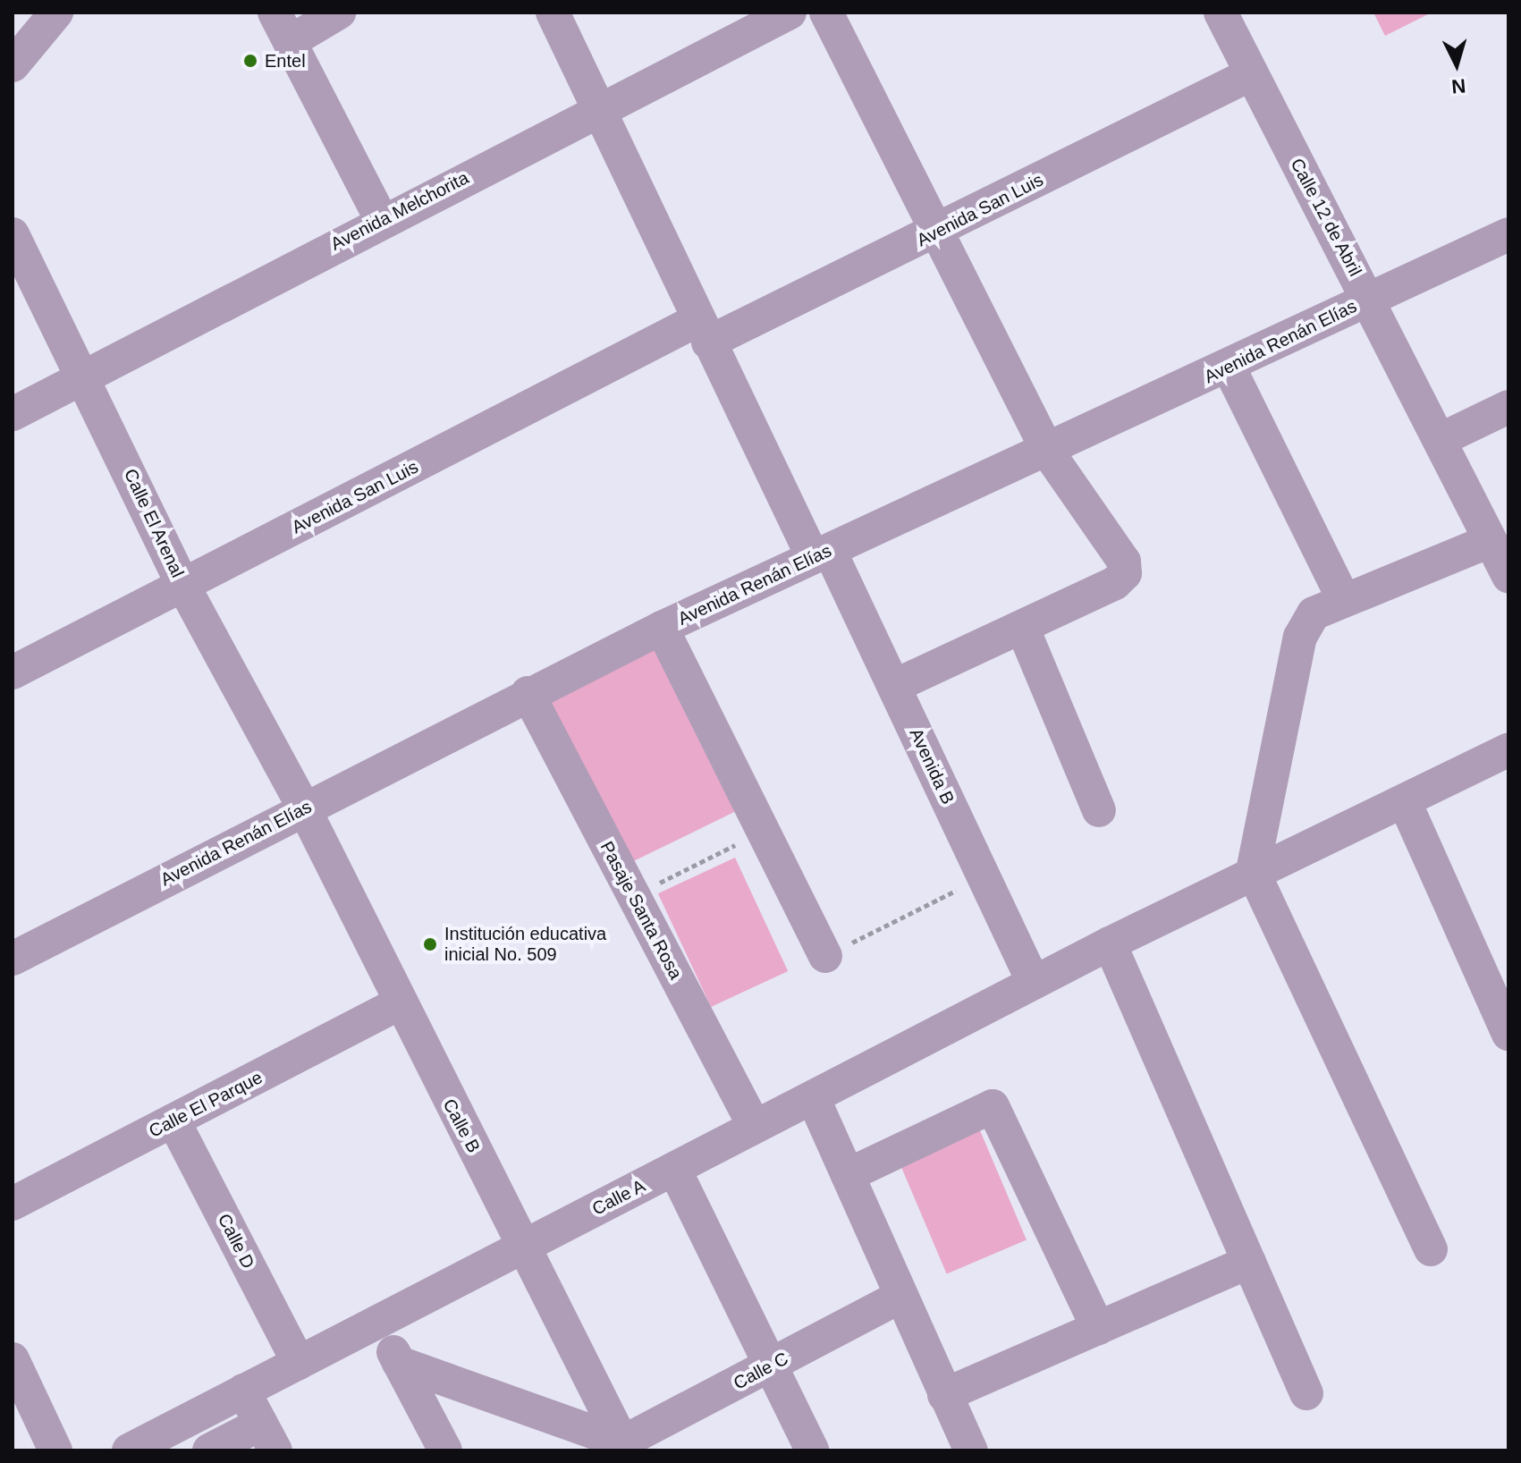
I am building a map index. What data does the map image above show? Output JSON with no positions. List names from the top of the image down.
{
  "streets": {
    "street": [
      "Avenida San Luis",
      "Avenida Melchorita",
      "Calle 12 de Abril",
      "Avenida Renán Elías",
      "Calle El Arenal",
      "Avenida B",
      "Pasaje Santa Rosa",
      "Calle El Parque",
      "Calle B",
      "Calle A",
      "Calle D",
      "Calle C"
    ]
  },
  "crossings": [
    ["Avenida San Luis", "Calle 12 de Abril"],
    ["Avenida San Luis", "Calle El Arenal"],
    ["Avenida San Luis", "Avenida B"],
    ["Avenida Melchorita", "Calle El Arenal"],
    ["Avenida Melchorita", "Avenida B"],
    ["Calle 12 de Abril", "Avenida Renán Elías"],
    ["Avenida Renán Elías", "Calle El Arenal"],
    ["Avenida Renán Elías", "Avenida B"],
    ["Avenida Renán Elías", "Pasaje Santa Rosa"],
    ["Avenida Renán Elías", "Calle B"],
    ["Calle El Arenal", "Calle B"],
    ["Avenida B", "Calle A"],
    ["Pasaje Santa Rosa", "Calle A"],
    ["Calle El Parque", "Calle B"],
    ["Calle El Parque", "Calle D"],
    ["Calle B", "Calle A"],
    ["Calle B", "Calle C"],
    ["Calle A", "Calle D"]
  ],
  "places": ["Entel", "Institución educativa inicial No. 509"],
  "north": "bottom"
}
